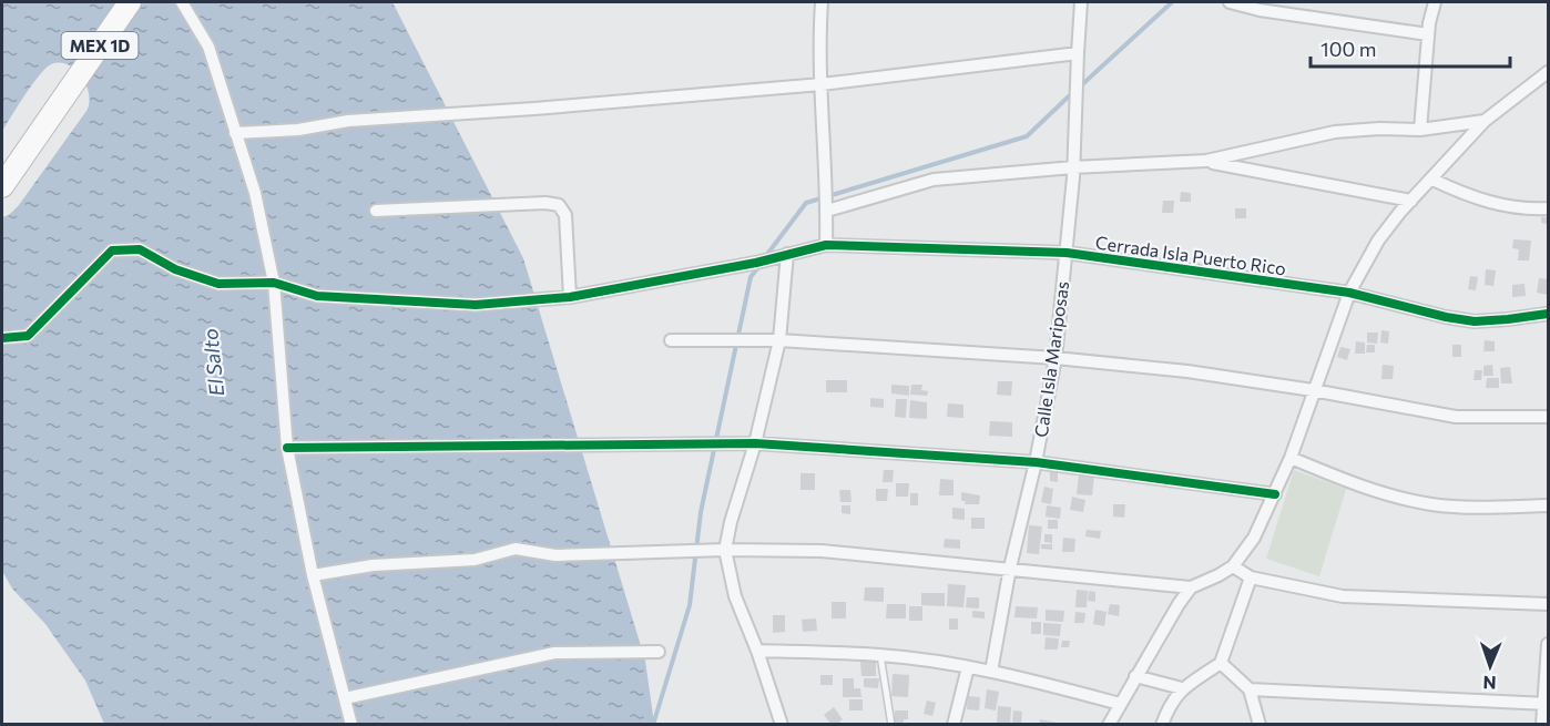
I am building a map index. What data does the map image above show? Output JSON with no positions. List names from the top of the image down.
{
  "streets": {
    "highway": ["MEX 1D"],
    "street": ["Cerrada Isla Puerto Rico", "Calle Isla Mariposas"]
  },
  "crossings": [
    ["Cerrada Isla Puerto Rico", "Calle Isla Mariposas"]
  ],
  "water": ["El Salto"],
  "scale_bar": "100 m",
  "north": "bottom"
}
